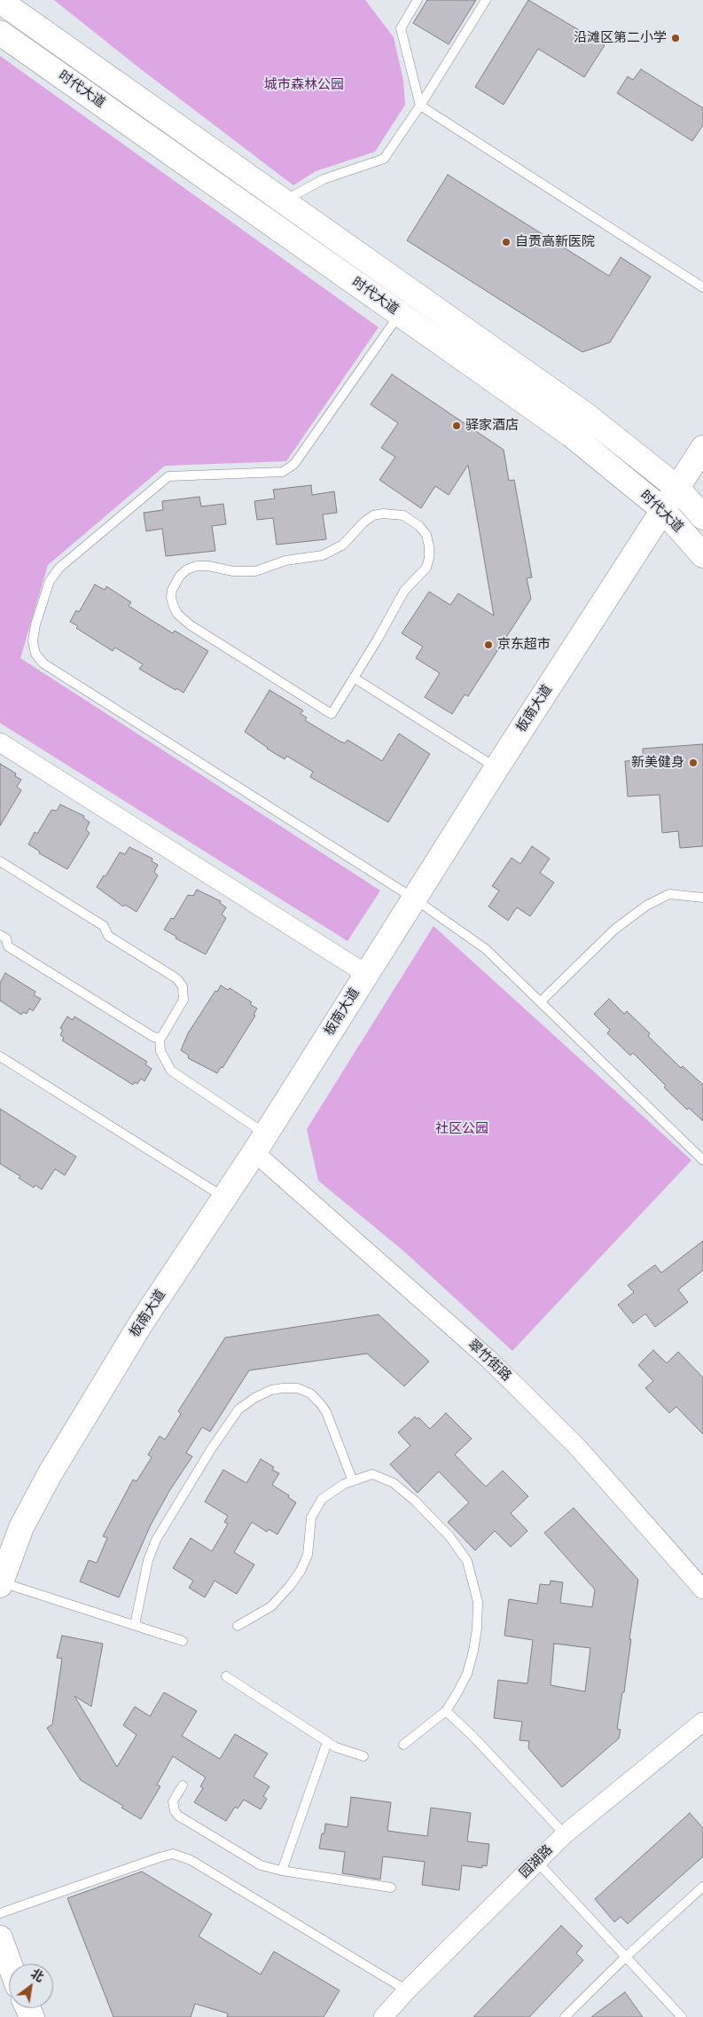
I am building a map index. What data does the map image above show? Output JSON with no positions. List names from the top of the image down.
{
  "streets": {
    "main road": ["时代大道", "板南大道"],
    "street": ["翠竹街路", "园湖路"]
  },
  "crossings": [
    ["时代大道", "板南大道"],
    ["板南大道", "翠竹街路"]
  ],
  "parks": ["城市森林公园", "社区公园"],
  "places": [
    "沿滩区第二小学",
    "自贡高新医院",
    "驿家酒店",
    "京东超市",
    "新美健身"
  ],
  "north": "top right"
}
